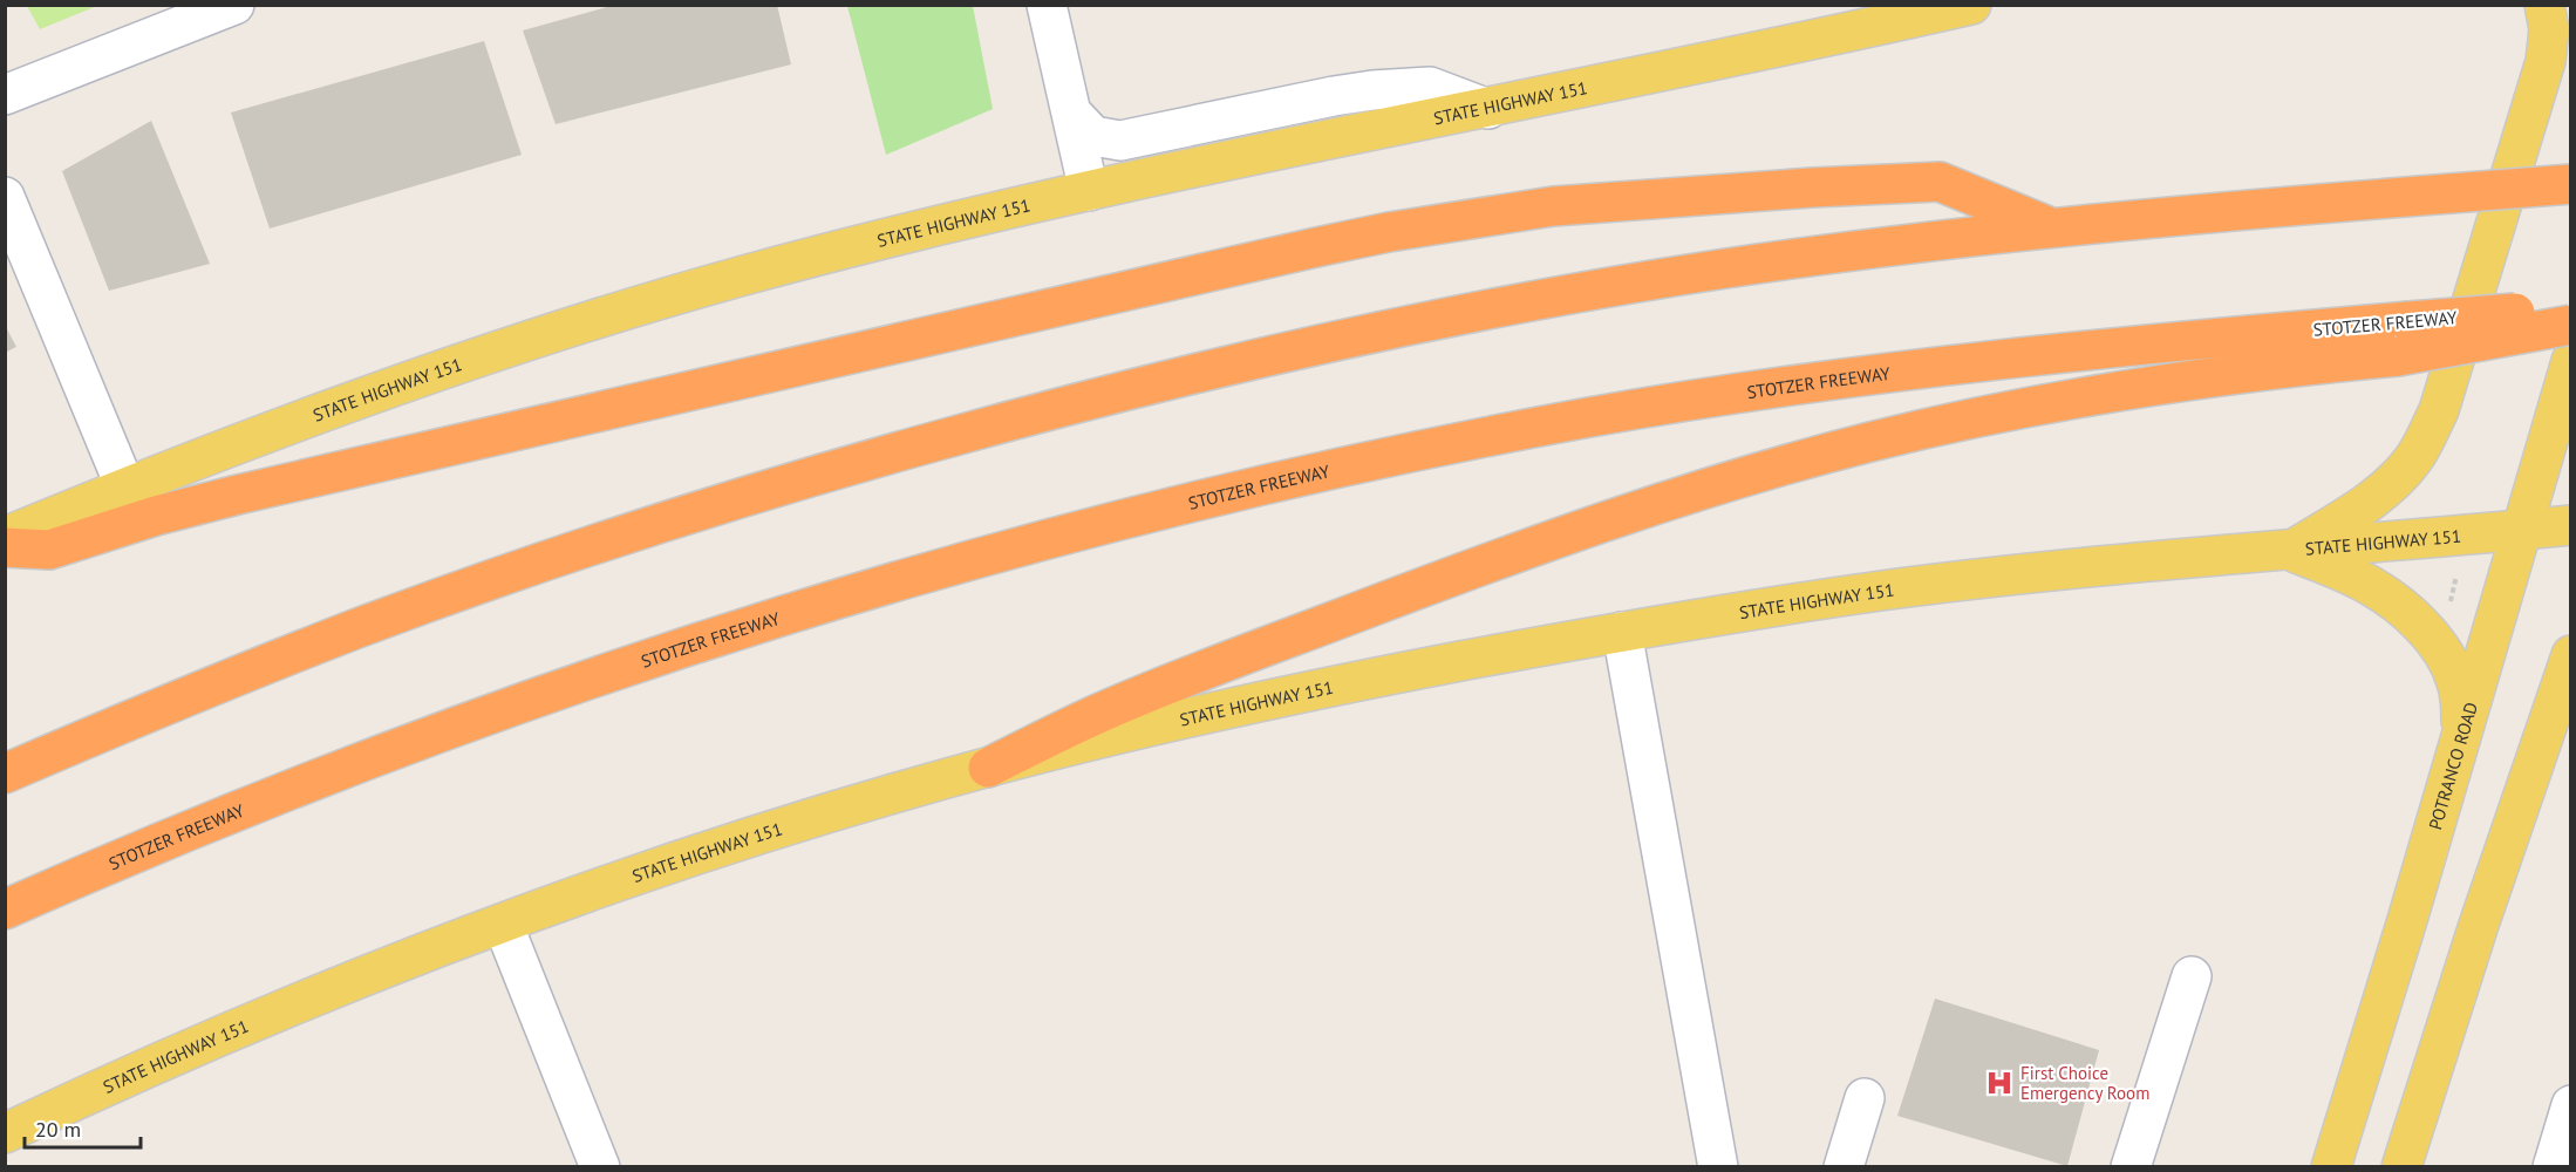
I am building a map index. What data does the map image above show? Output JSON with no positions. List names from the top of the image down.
{
  "streets": {
    "highway": ["STOTZER FREEWAY"],
    "main road": ["STATE HIGHWAY 151", "POTRANCO ROAD"]
  },
  "crossings": [
    ["STATE HIGHWAY 151", "POTRANCO ROAD"]
  ],
  "places": {
    "hospital": ["First Choice Emergency Room"]
  },
  "scale_bar": "20 m"
}
